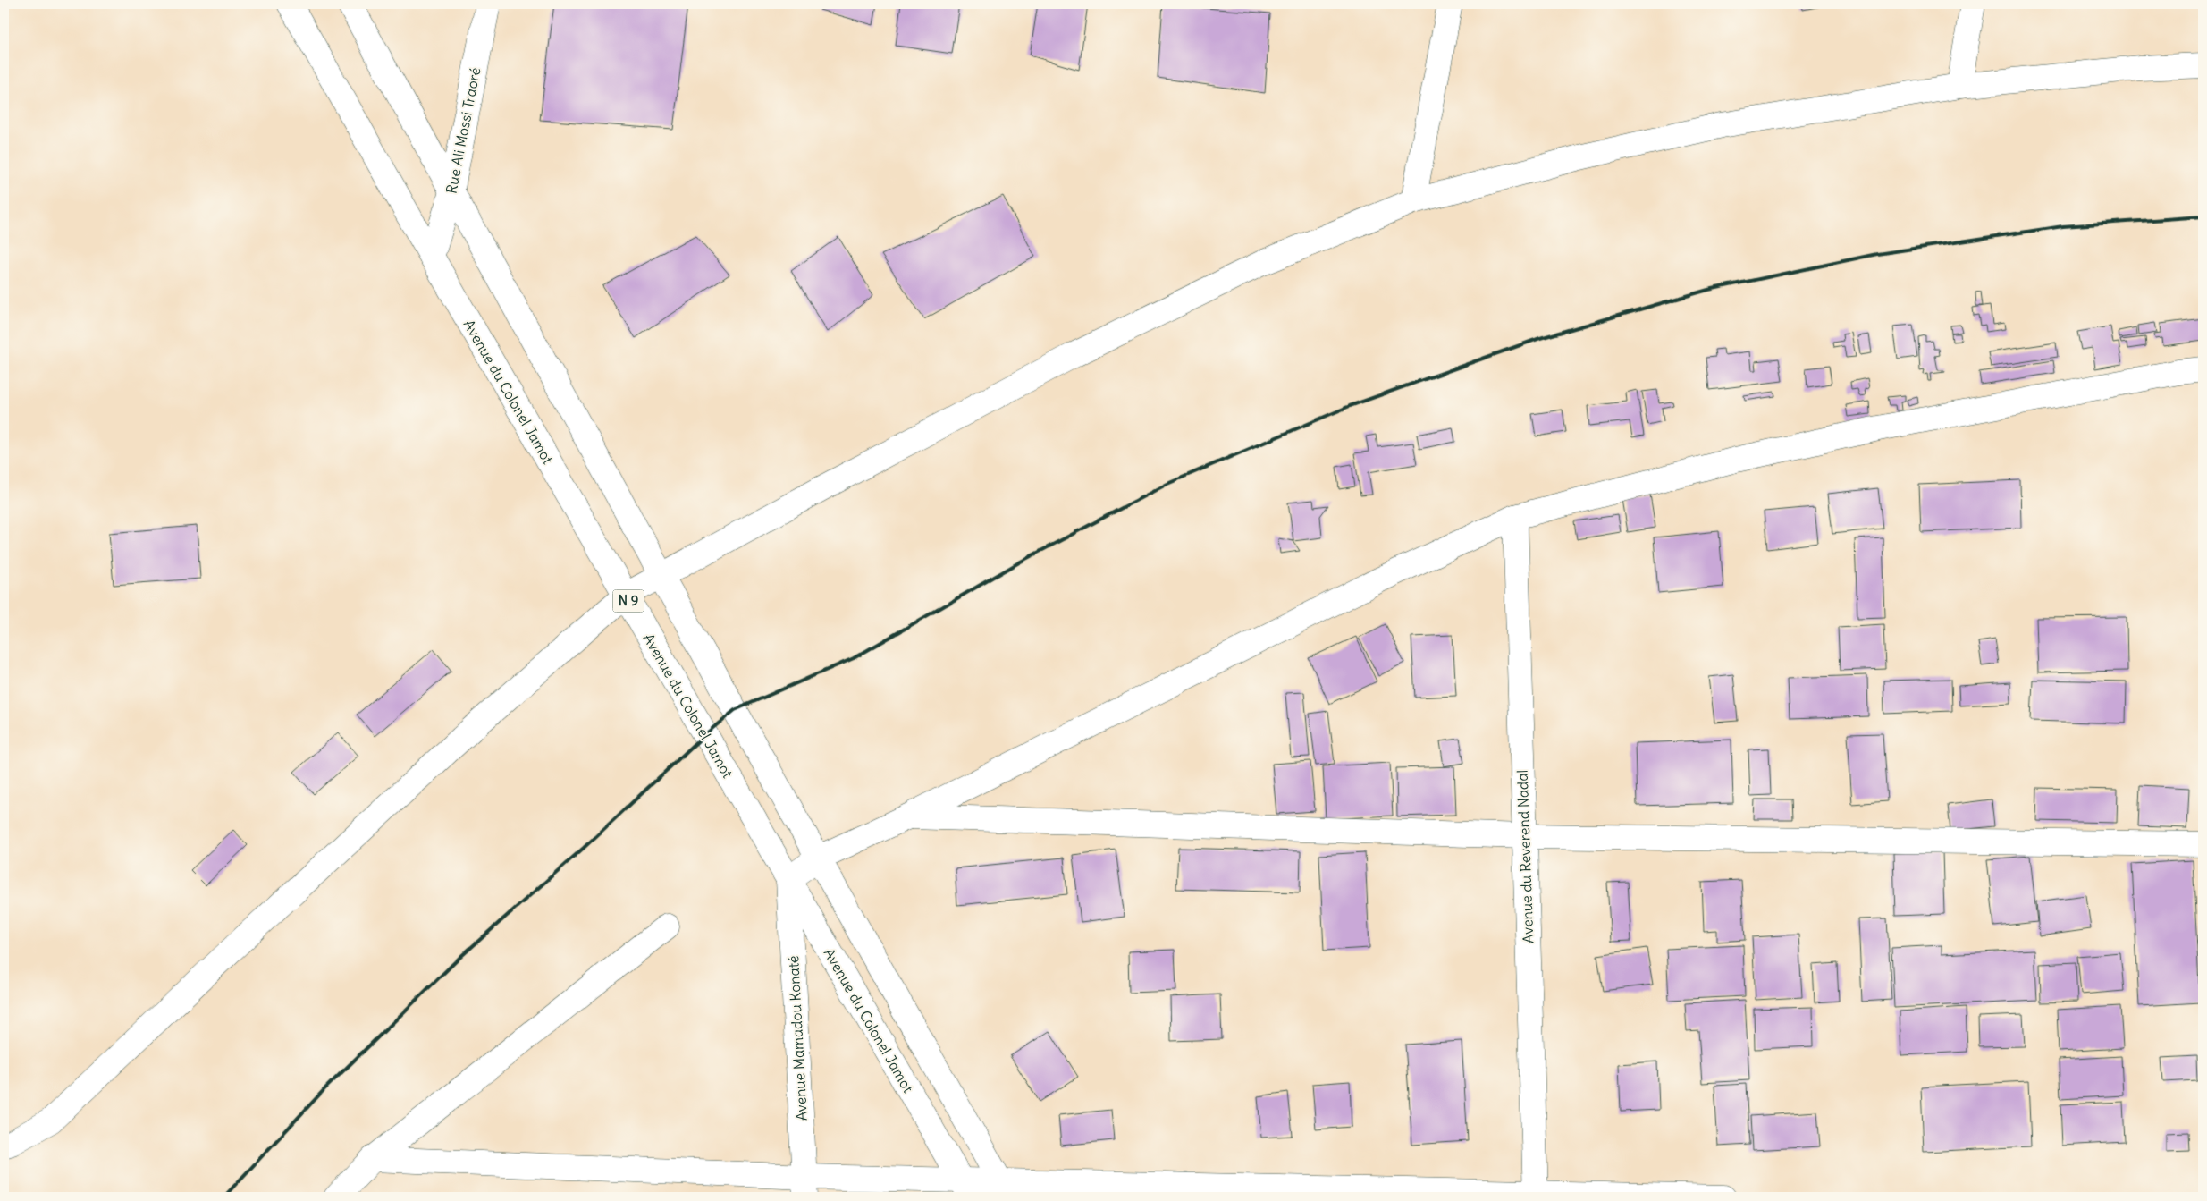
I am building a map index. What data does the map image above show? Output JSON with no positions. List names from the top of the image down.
{
  "streets": {
    "street": [
      "Rue Ali Mossi Traoré",
      "Avenue du Colonel Jamot",
      "N 9",
      "Avenue du Reverend Nadal",
      "Avenue Mamadou Konaté"
    ]
  },
  "crossings": [
    ["Rue Ali Mossi Traoré", "Avenue du Colonel Jamot"],
    ["Avenue du Colonel Jamot", "Avenue Mamadou Konaté"]
  ]
}
